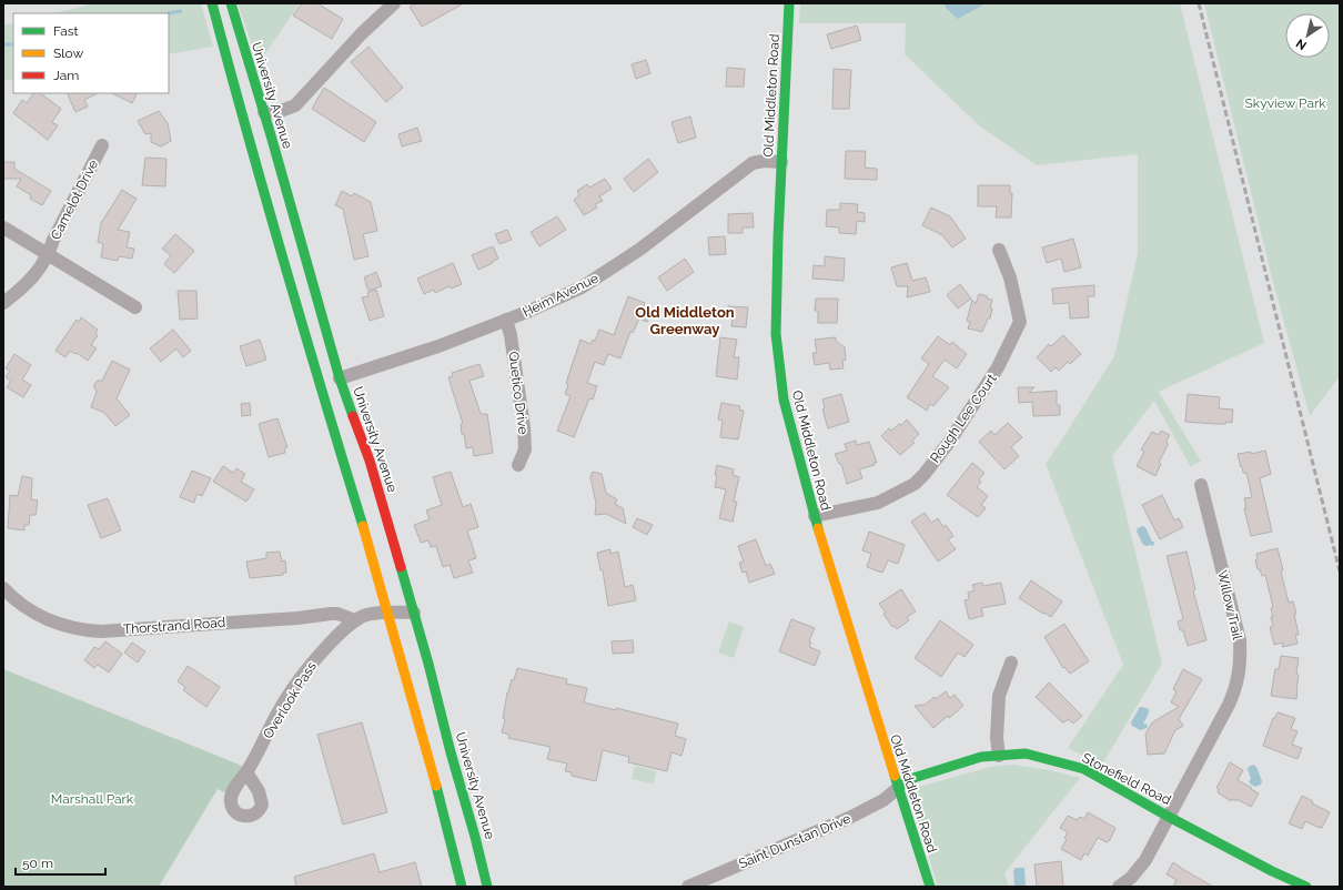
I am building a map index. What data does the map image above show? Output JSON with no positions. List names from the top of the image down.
{
  "streets": {
    "main road": ["University Avenue", "Old Middleton Road", "Stonefield Road"],
    "street": [
      "Camelot Drive",
      "Heim Avenue",
      "Quetico Drive",
      "Rough Lee Court",
      "Willow Trail",
      "Thorstrand Road",
      "Overlook Pass",
      "Saint Dunstan Drive"
    ]
  },
  "crossings": [
    ["University Avenue", "Heim Avenue"],
    ["University Avenue", "Overlook Pass"],
    ["Old Middleton Road", "Heim Avenue"],
    ["Old Middleton Road", "Rough Lee Court"],
    ["Old Middleton Road", "Stonefield Road"],
    ["Old Middleton Road", "Saint Dunstan Drive"],
    ["Heim Avenue", "Quetico Drive"],
    ["Willow Trail", "Stonefield Road"],
    ["Thorstrand Road", "Overlook Pass"],
    ["Stonefield Road", "Saint Dunstan Drive"]
  ],
  "districts": ["Old Middleton Greenway"],
  "parks": ["Skyview Park", "Marshall Park"],
  "legend": ["Fast", "Slow", "Jam"],
  "scale_bar": "50 m",
  "north": "bottom left"
}
